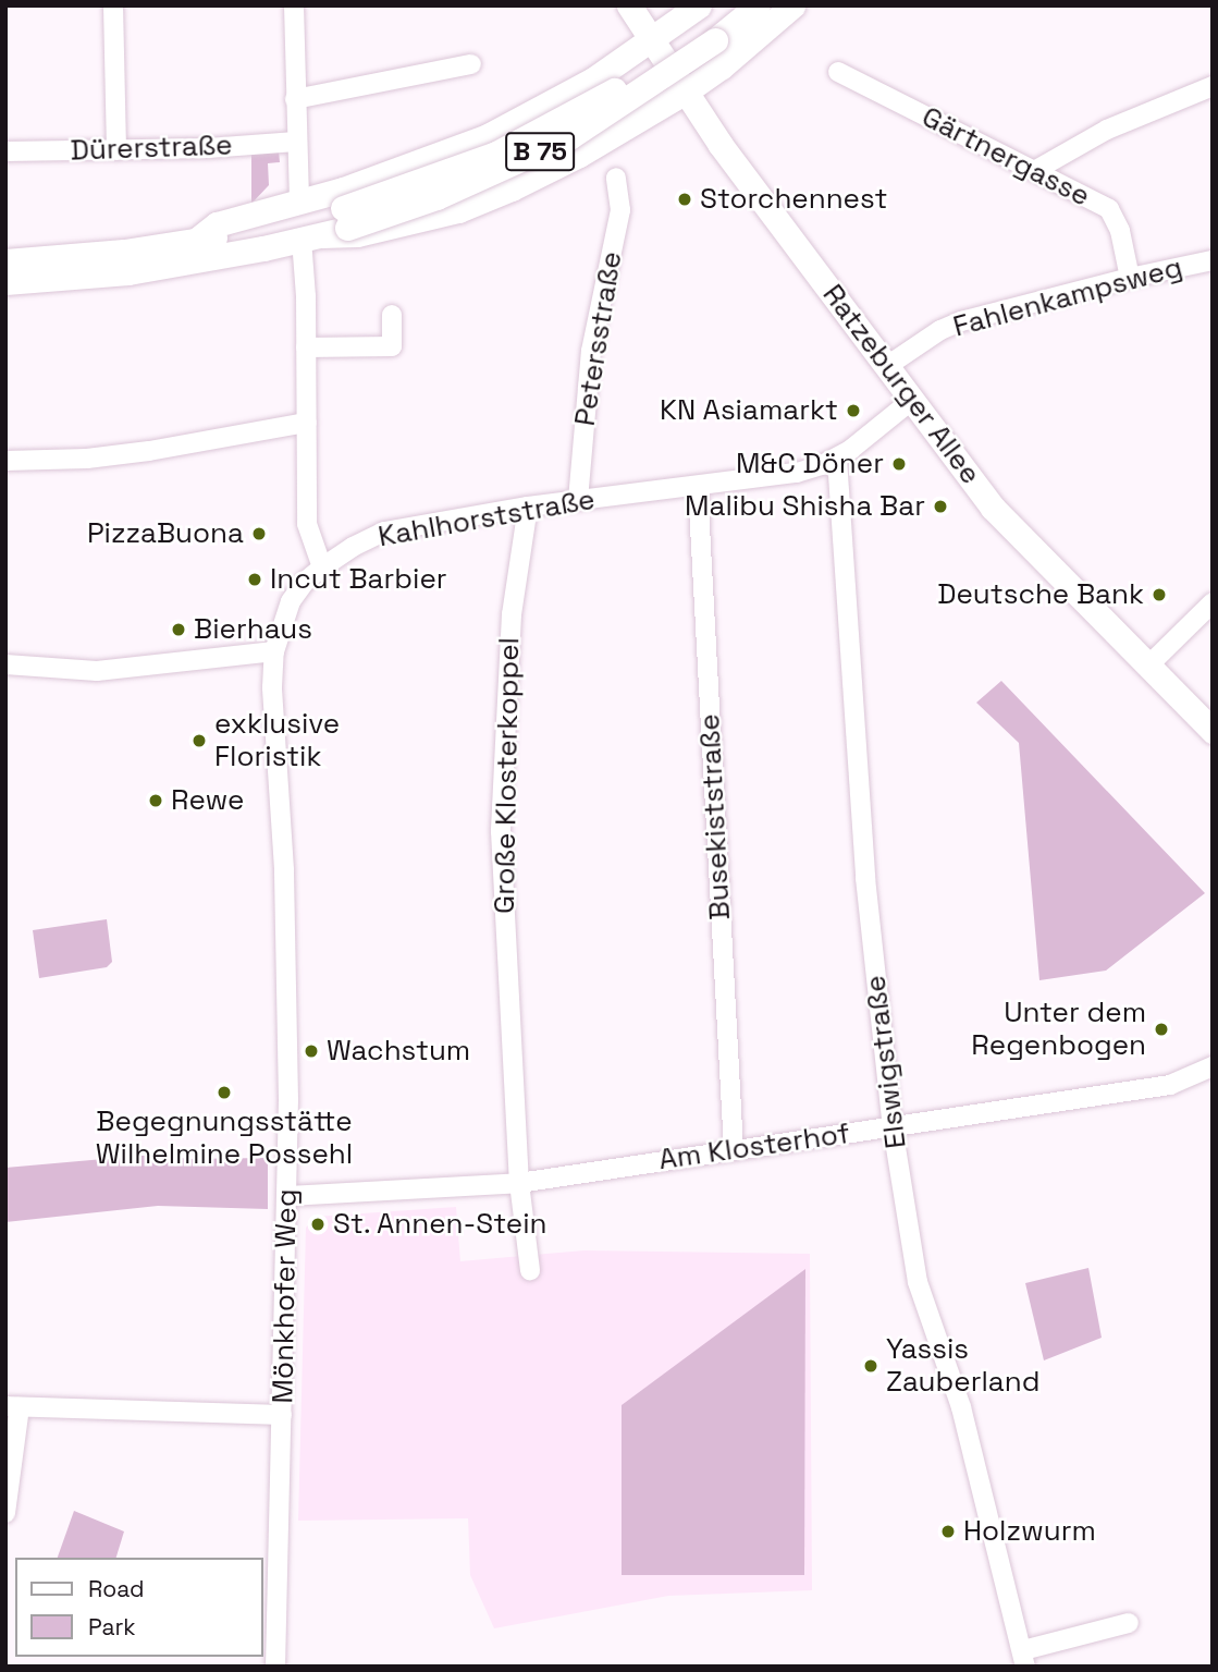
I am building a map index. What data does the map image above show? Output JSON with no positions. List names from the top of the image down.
{
  "streets": {
    "main road": ["B 75", "Ratzeburger Allee"],
    "street": [
      "Dürerstraße",
      "Gärtnergasse",
      "Fahlenkampsweg",
      "Petersstraße",
      "Kahlhorststraße",
      "Große Klosterkoppel",
      "Busekiststraße",
      "Elswigstraße",
      "Am Klosterhof",
      "Mönkhofer Weg"
    ]
  },
  "crossings": [
    ["Gärtnergasse", "Fahlenkampsweg"],
    ["Fahlenkampsweg", "Ratzeburger Allee"],
    ["Petersstraße", "Kahlhorststraße"],
    ["Ratzeburger Allee", "Kahlhorststraße"],
    ["Kahlhorststraße", "Große Klosterkoppel"],
    ["Kahlhorststraße", "Busekiststraße"],
    ["Kahlhorststraße", "Elswigstraße"],
    ["Kahlhorststraße", "Mönkhofer Weg"],
    ["Große Klosterkoppel", "Am Klosterhof"],
    ["Busekiststraße", "Am Klosterhof"],
    ["Elswigstraße", "Am Klosterhof"],
    ["Am Klosterhof", "Mönkhofer Weg"]
  ],
  "places": [
    "Storchennest",
    "KN Asiamarkt",
    "M&C Döner",
    "Malibu Shisha Bar",
    "PizzaBuona",
    "Incut Barbier",
    "Deutsche Bank",
    "Bierhaus",
    "exklusive Floristik",
    "Rewe",
    "Unter dem Regenbogen",
    "Wachstum",
    "Begegnungsstätte Wilhelmine Possehl",
    "St. Annen-Stein",
    "Yassis Zauberland",
    "Holzwurm"
  ],
  "legend": ["Road", "Park"]
}
